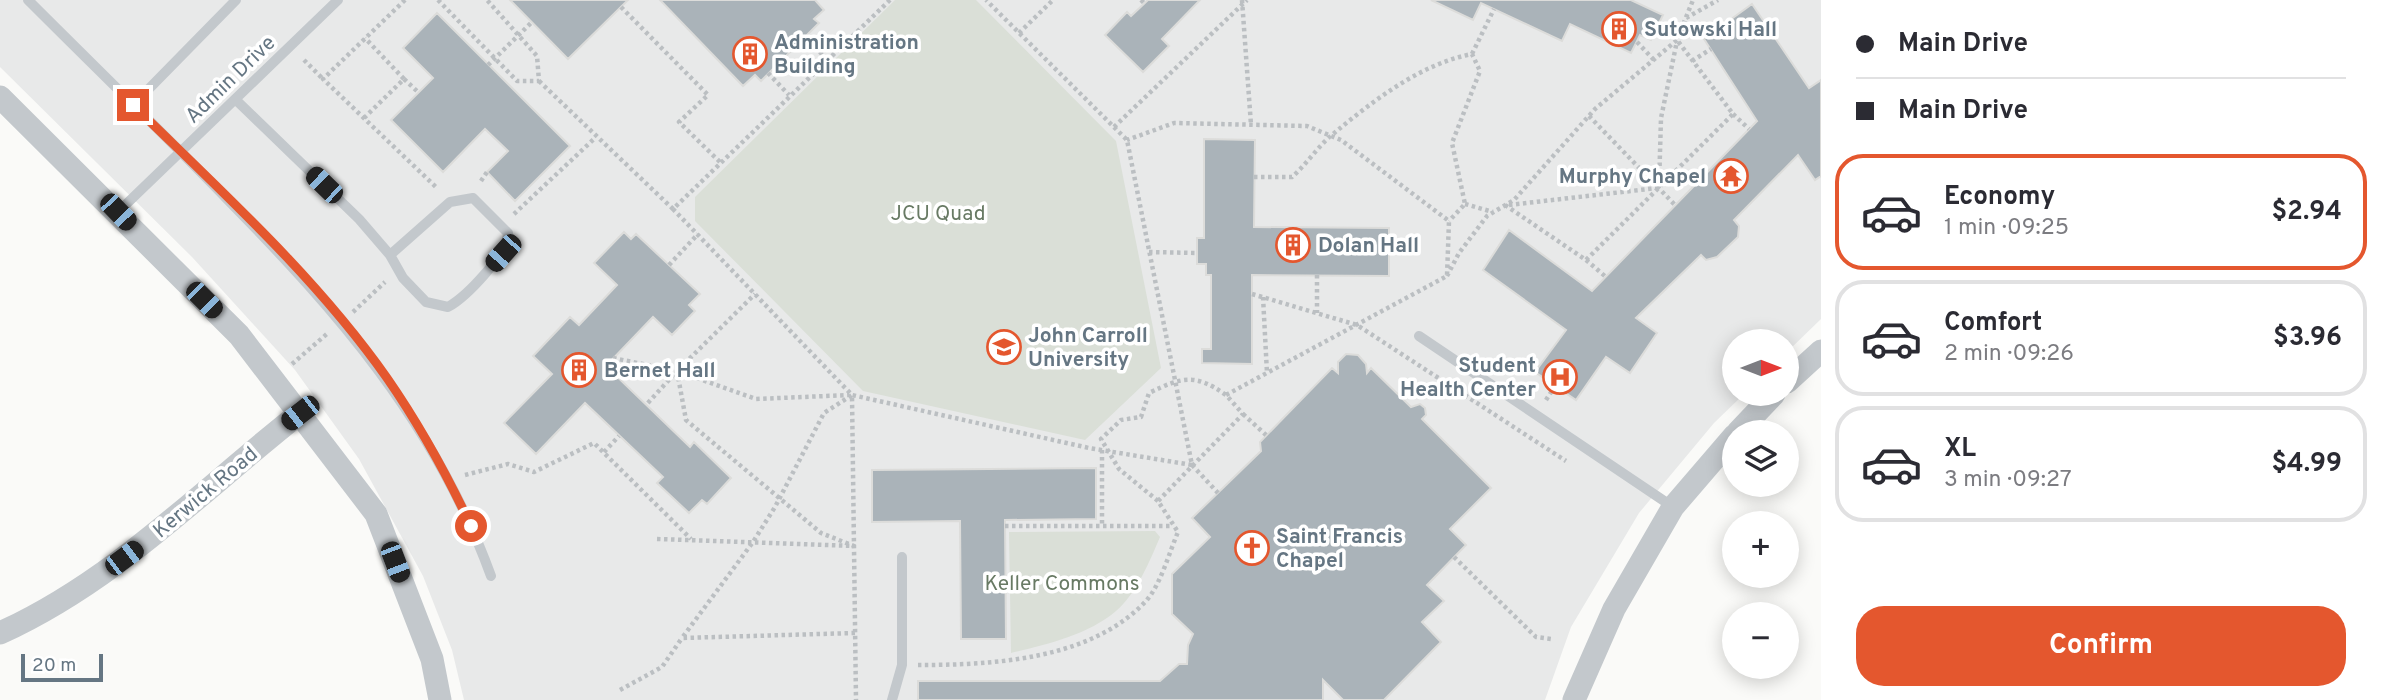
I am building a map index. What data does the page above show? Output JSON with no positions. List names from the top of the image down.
{
  "streets": {
    "street": ["Kerwick Road"],
    "lane": ["Admin Drive"]
  },
  "parks": ["JCU Quad", "Keller Commons"],
  "places": {
    "building": [
      "Sutowski Hall",
      "Administration Building",
      "Dolan Hall",
      "Bernet Hall"
    ],
    "temple": ["Murphy Chapel"],
    "school or university": ["John Carroll University"],
    "hospital": ["Student Health Center"],
    "church": ["Saint Francis Chapel"]
  },
  "scale_bar": "20 m",
  "north": "right",
  "page": {
    "banner": ["Main Drive", "Main Drive"],
    "list": [
      {
        "name": "Economy",
        "note": "1 min · 09:25",
        "value": "$2.94"
      },
      {
        "name": "Comfort",
        "note": "2 min · 09:26",
        "value": "$3.96"
      },
      {
        "name": "XL",
        "note": "3 min · 09:27",
        "value": "$4.99"
      }
    ],
    "map_buttons": ["+", "−"],
    "buttons": "Confirm",
    "scale": "20 m"
  }
}
